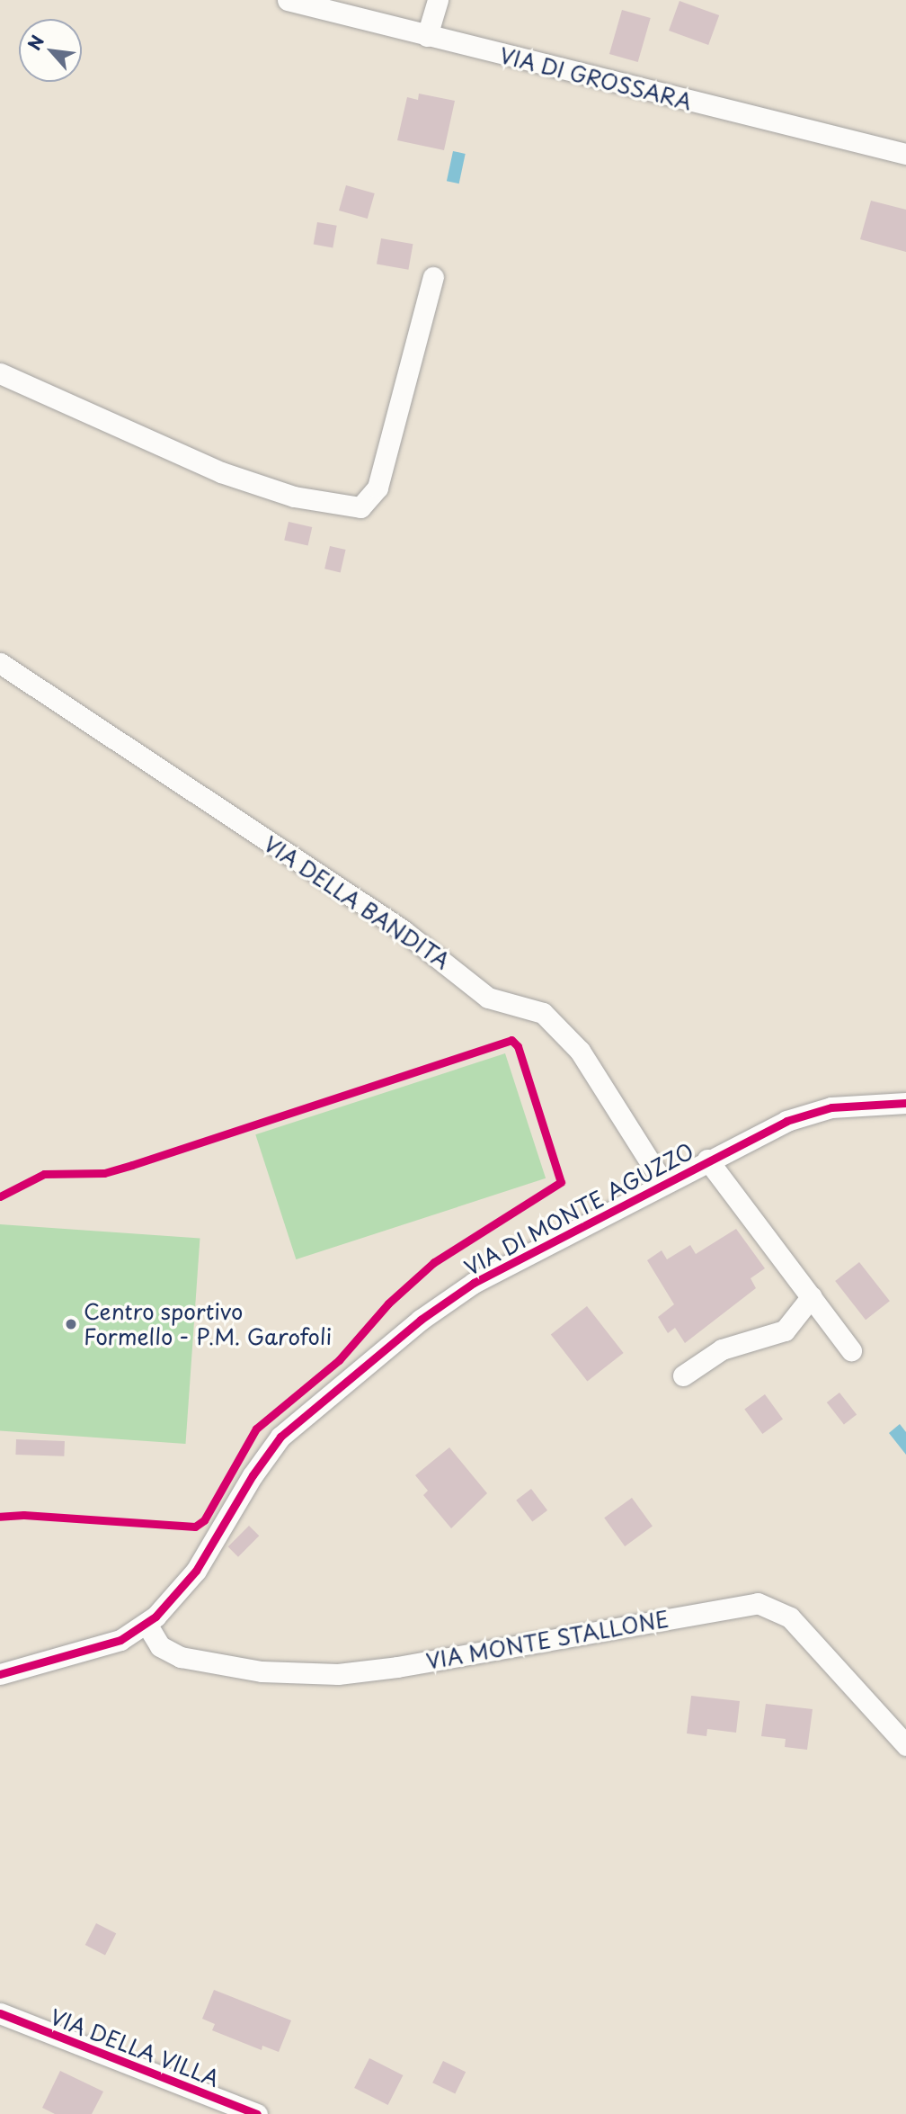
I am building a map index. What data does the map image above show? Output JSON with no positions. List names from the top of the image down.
{
  "streets": {
    "street": [
      "VIA DI GROSSARA",
      "VIA DELLA BANDITA",
      "VIA DI MONTE AGUZZO",
      "VIA MONTE STALLONE",
      "VIA DELLA VILLA"
    ]
  },
  "crossings": [
    ["VIA DELLA BANDITA", "VIA DI MONTE AGUZZO"],
    ["VIA DI MONTE AGUZZO", "VIA MONTE STALLONE"]
  ],
  "places": ["Centro sportivo Formello - P.M. Garofoli"],
  "north": "top left"
}
